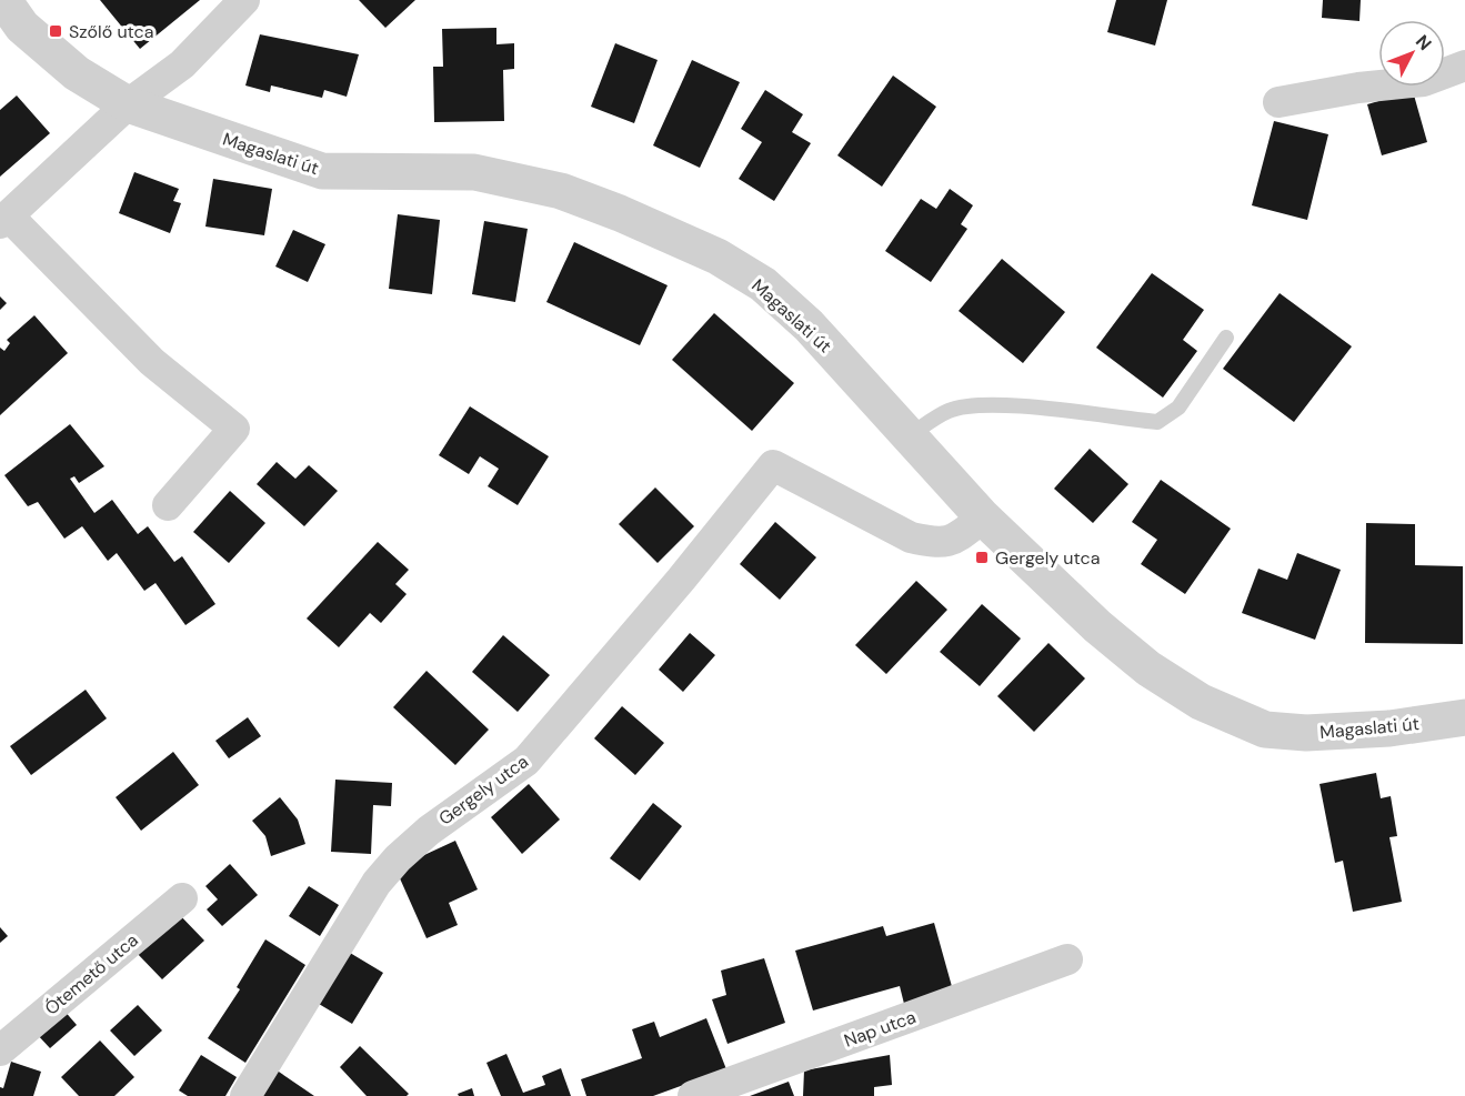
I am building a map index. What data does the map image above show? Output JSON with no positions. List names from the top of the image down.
{
  "streets": {
    "street": [
      "Magaslati út",
      "Gergely utca",
      "Ótemető utca",
      "Nap utca"
    ]
  },
  "crossings": [
    ["Magaslati út", "Gergely utca"]
  ],
  "places": {
    "transit": ["Szőlő utca", "Gergely utca"]
  },
  "north": "top right"
}
